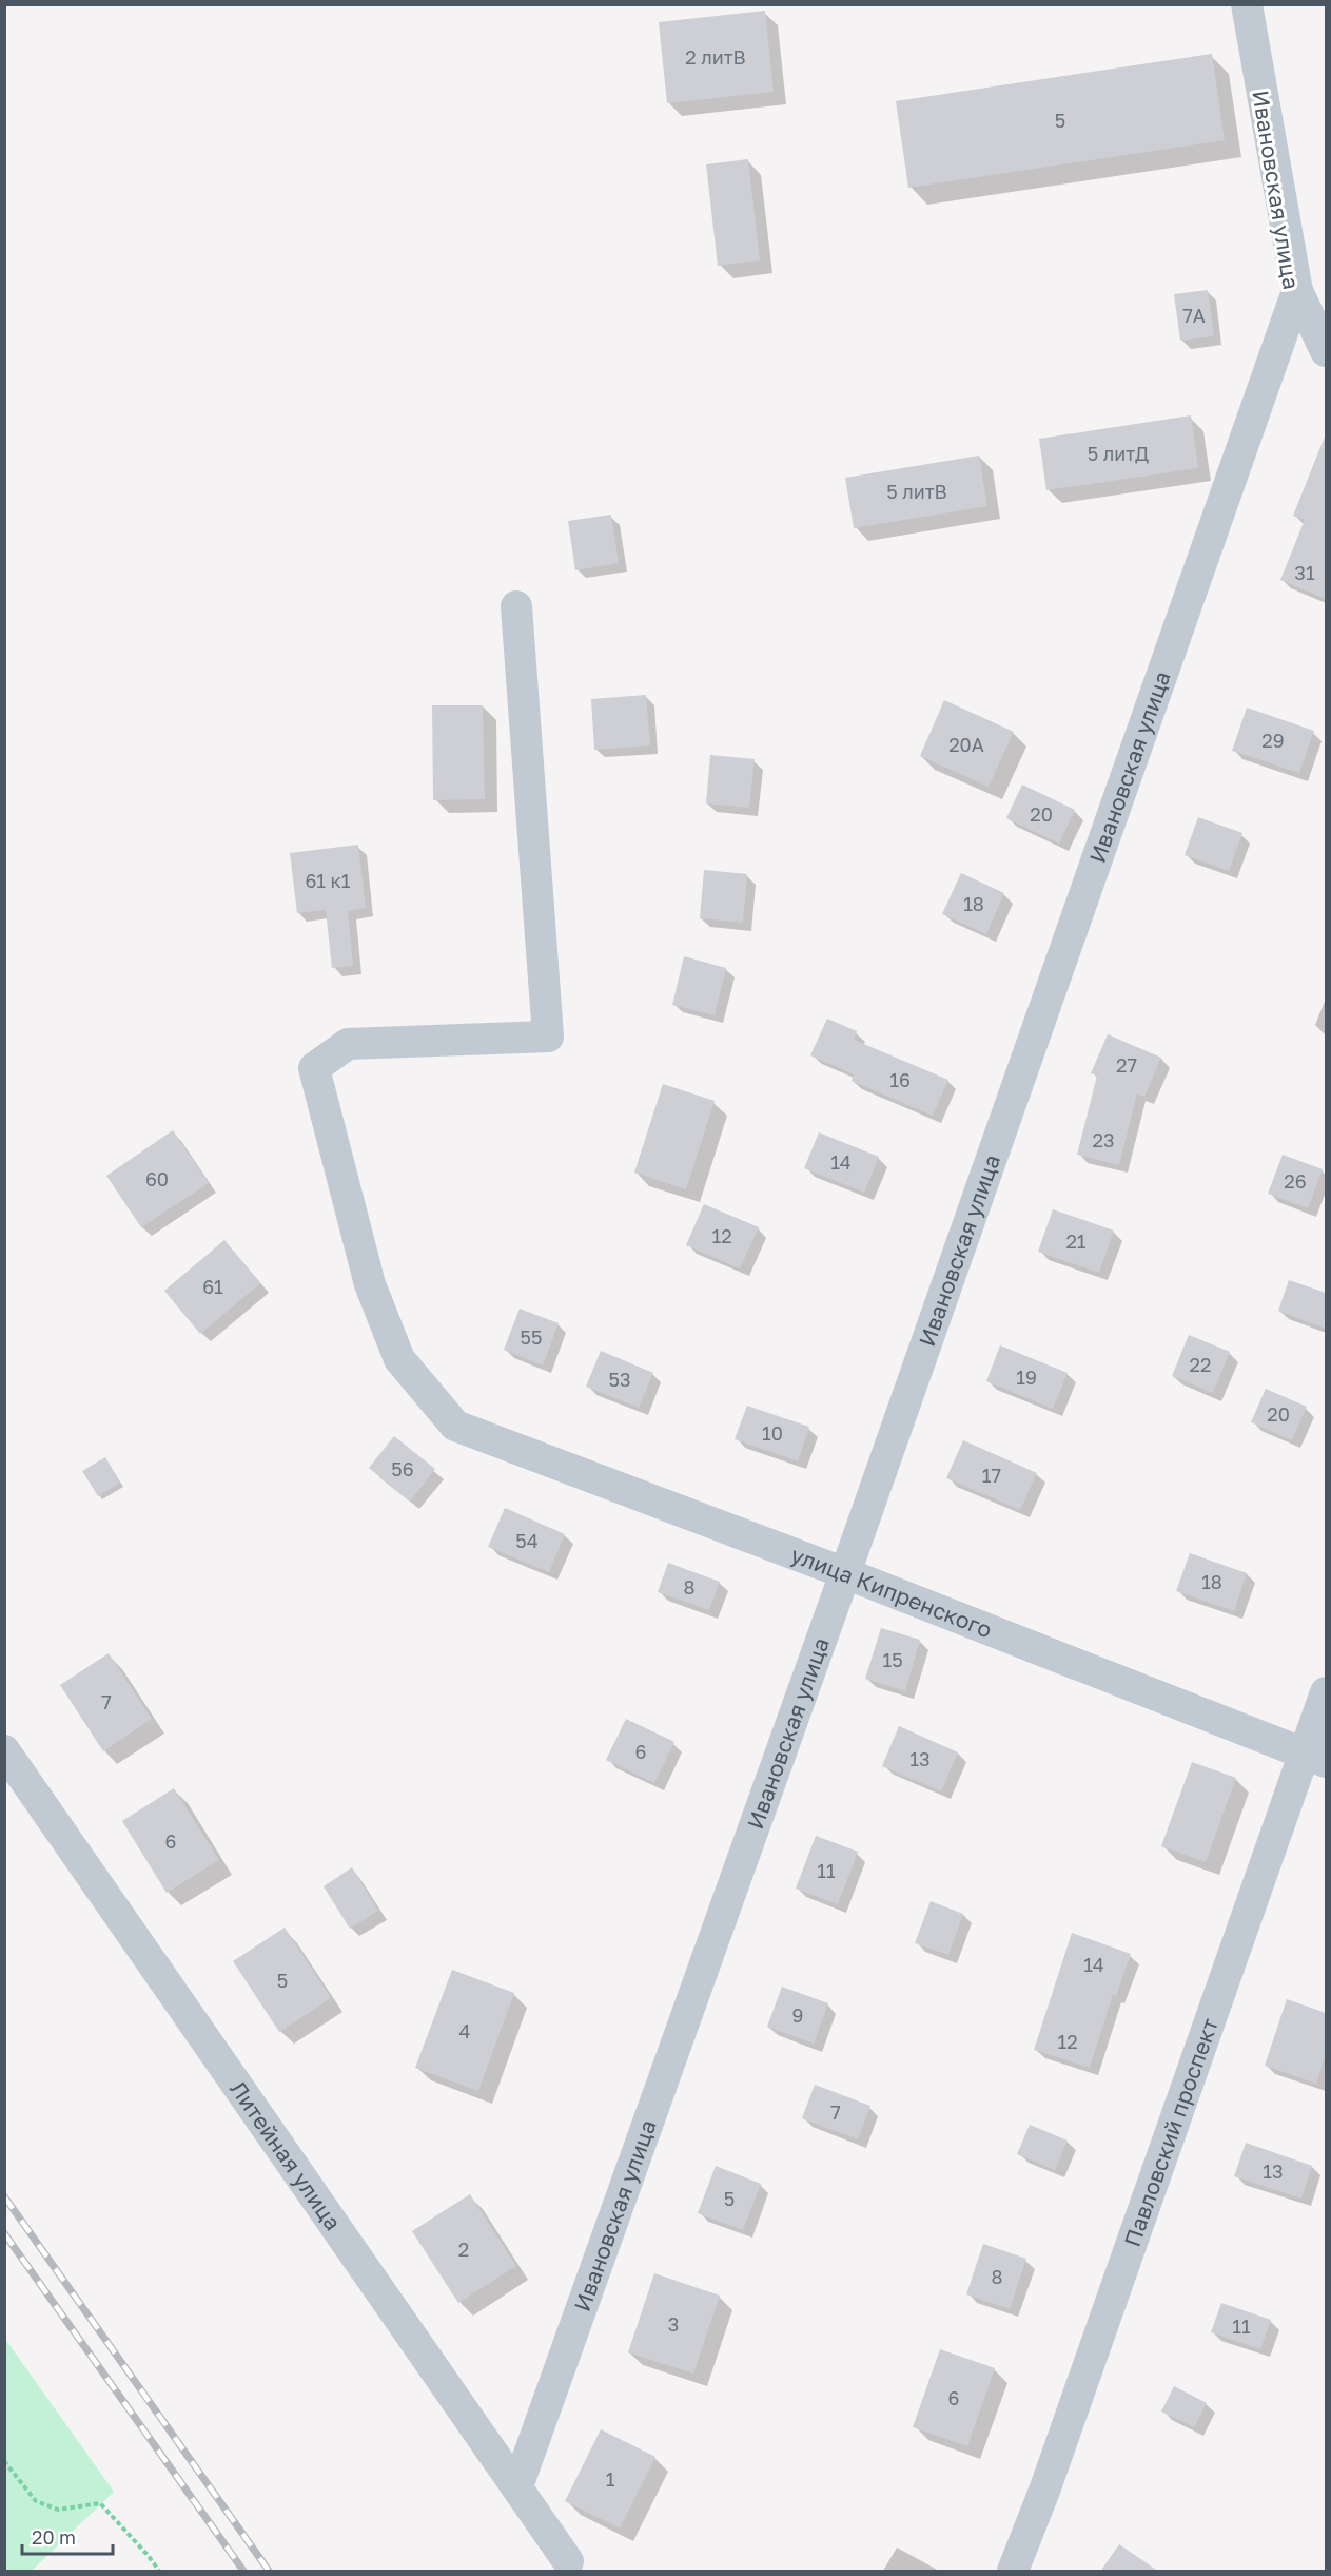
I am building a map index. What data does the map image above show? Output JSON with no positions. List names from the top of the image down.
{
  "streets": {
    "street": [
      "Ивановская улица",
      "улица Кипренского",
      "Павловский проспект",
      "Литейная улица"
    ]
  },
  "crossings": [
    ["Ивановская улица", "улица Кипренского"],
    ["Ивановская улица", "Литейная улица"],
    ["улица Кипренского", "Павловский проспект"]
  ],
  "house_numbers": [
    "2 литВ",
    "5",
    "7А",
    "5 литД",
    "5 литВ",
    "31",
    "29",
    "20А",
    "20",
    "61 к1",
    "18",
    "27",
    "16",
    "23",
    "14",
    "60",
    "26",
    "12",
    "21",
    "61",
    "55",
    "22",
    "19",
    "53",
    "20",
    "10",
    "56",
    "17",
    "54",
    "18",
    "8",
    "15",
    "7",
    "6",
    "13",
    "6",
    "11",
    "14",
    "5",
    "9",
    "4",
    "12",
    "7",
    "13",
    "5",
    "2",
    "8",
    "3",
    "11",
    "6",
    "1"
  ],
  "scale_bar": "20 m"
}
